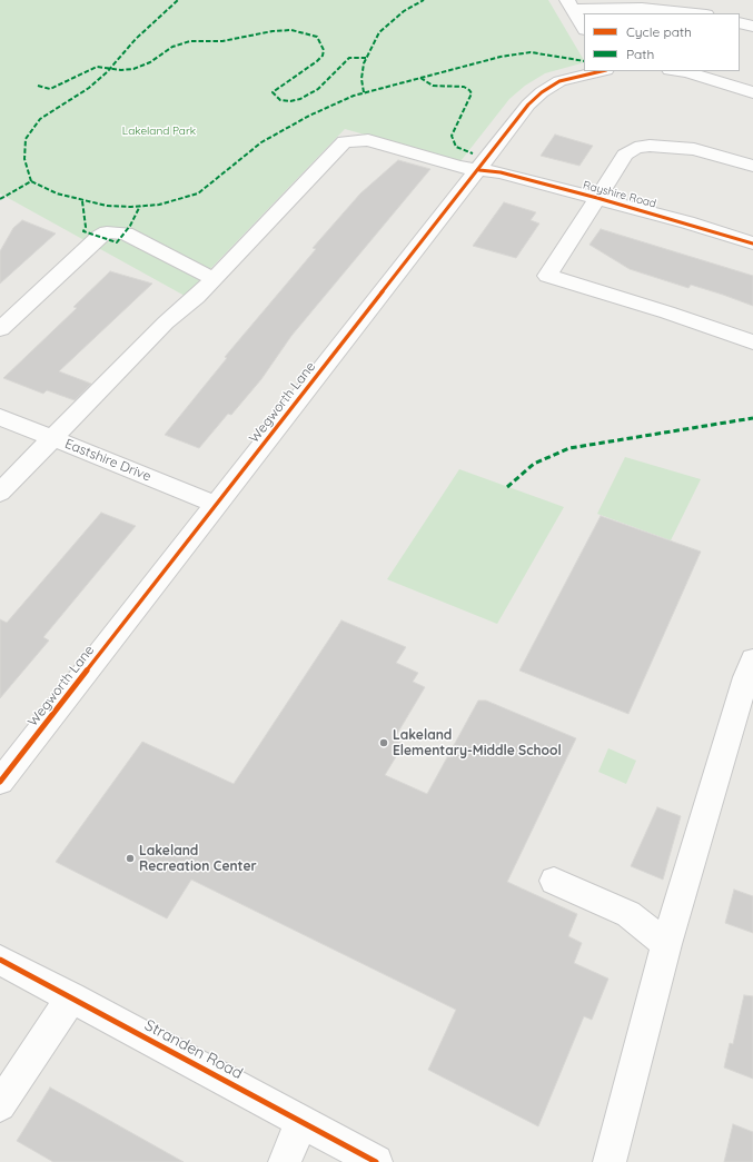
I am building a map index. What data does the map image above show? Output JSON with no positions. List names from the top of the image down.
{
  "streets": {
    "street": [
      "Rayshire Road",
      "Wegworth Lane",
      "Eastshire Drive",
      "Stranden Road"
    ]
  },
  "crossings": [
    ["Rayshire Road", "Wegworth Lane"],
    ["Rayshire Road", "Eastshire Drive"],
    ["Wegworth Lane", "Eastshire Drive"]
  ],
  "parks": ["Lakeland Park"],
  "places": ["Lakeland Elementary-Middle School", "Lakeland Recreation Center"],
  "legend": ["Cycle path", "Path"]
}
